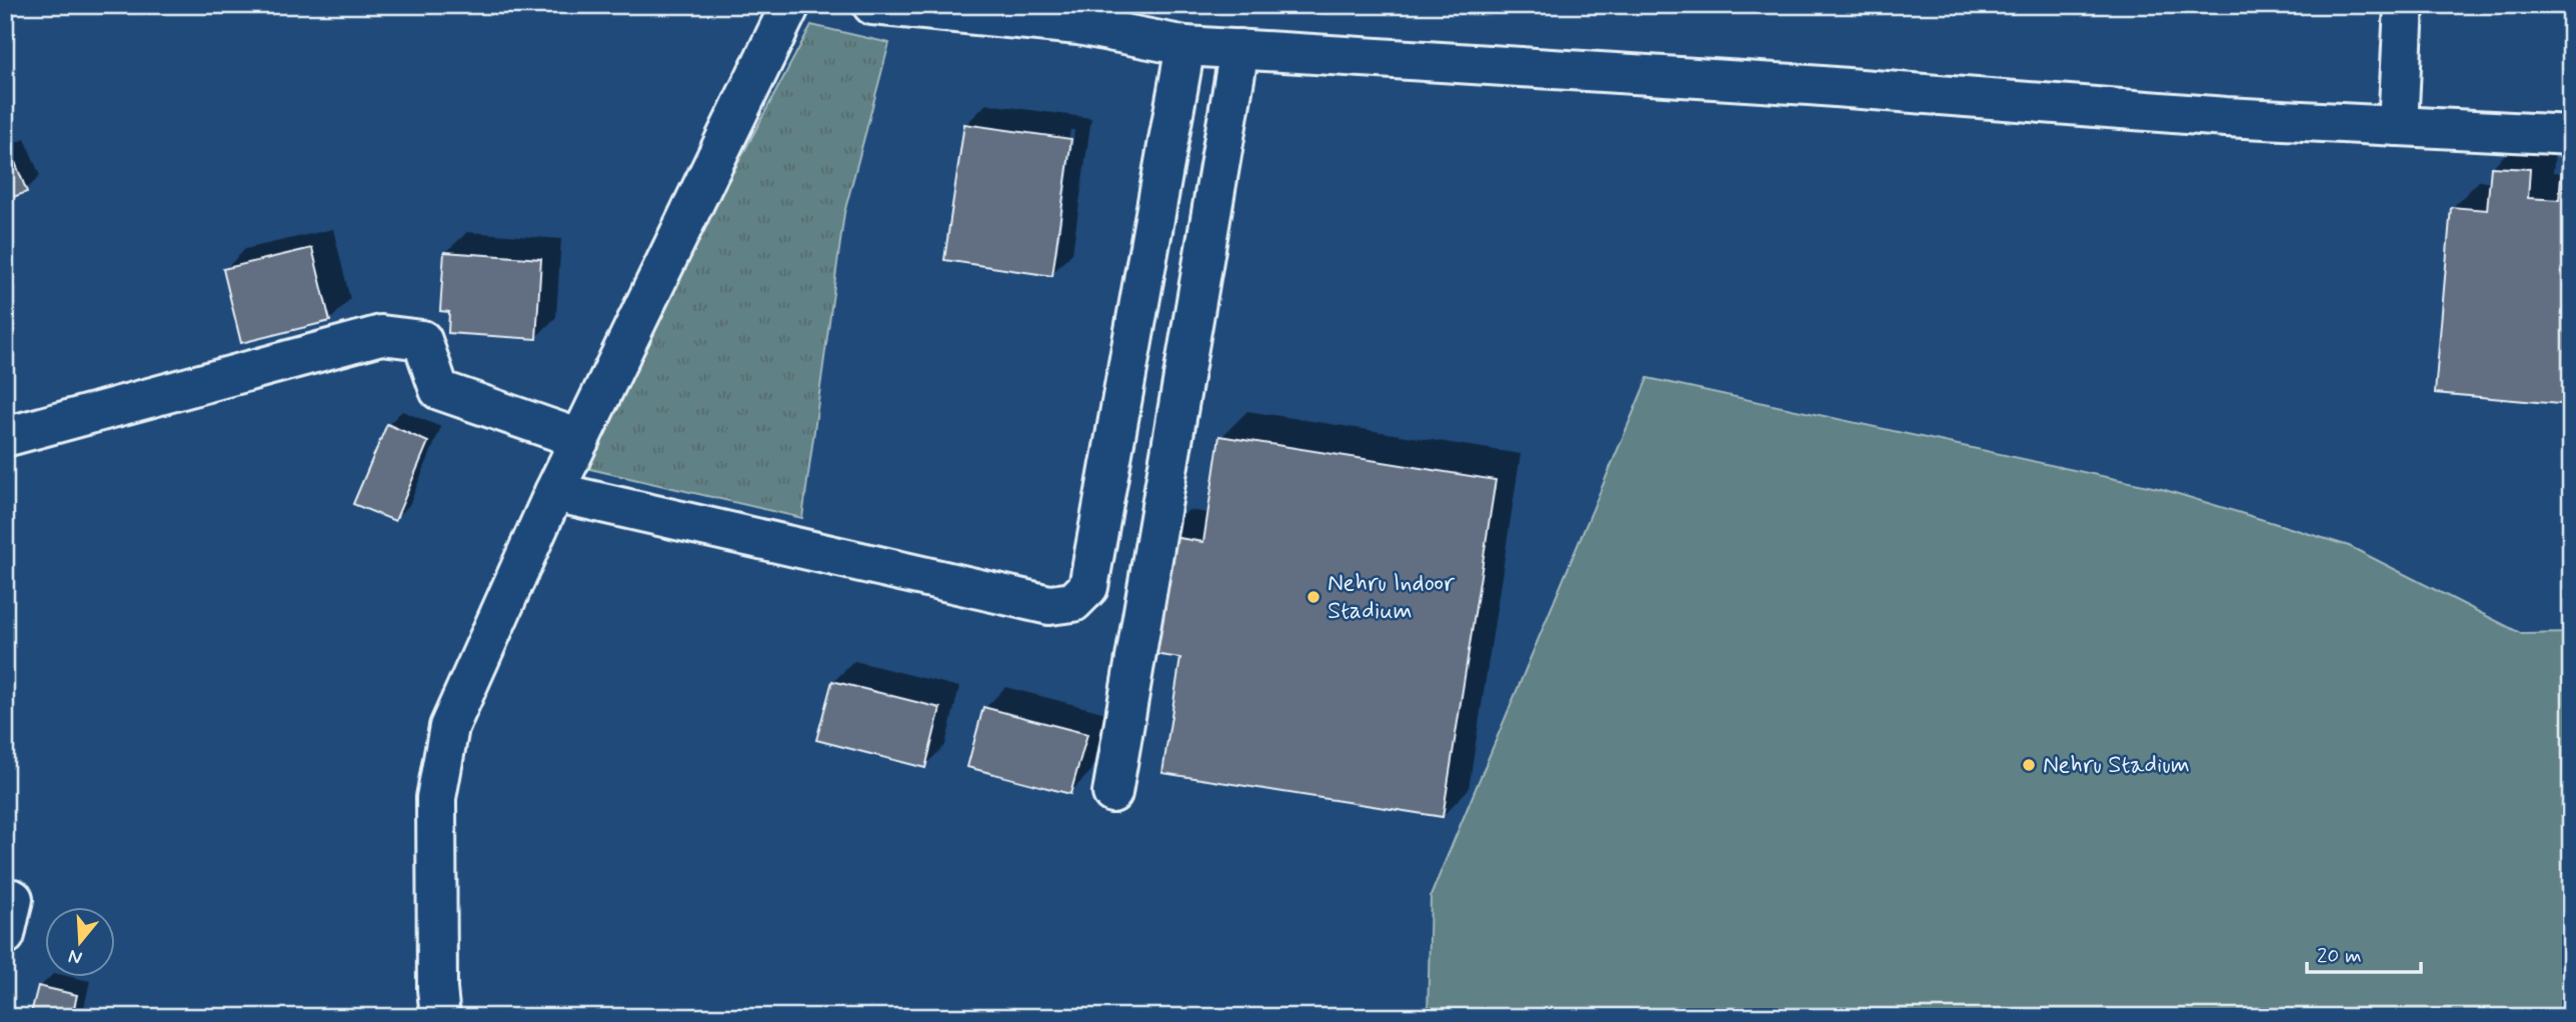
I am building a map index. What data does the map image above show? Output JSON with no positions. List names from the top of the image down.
{
  "places": ["Nehru Indoor Stadium", "Nehru Stadium"],
  "scale_bar": "20 m",
  "north": "bottom"
}
